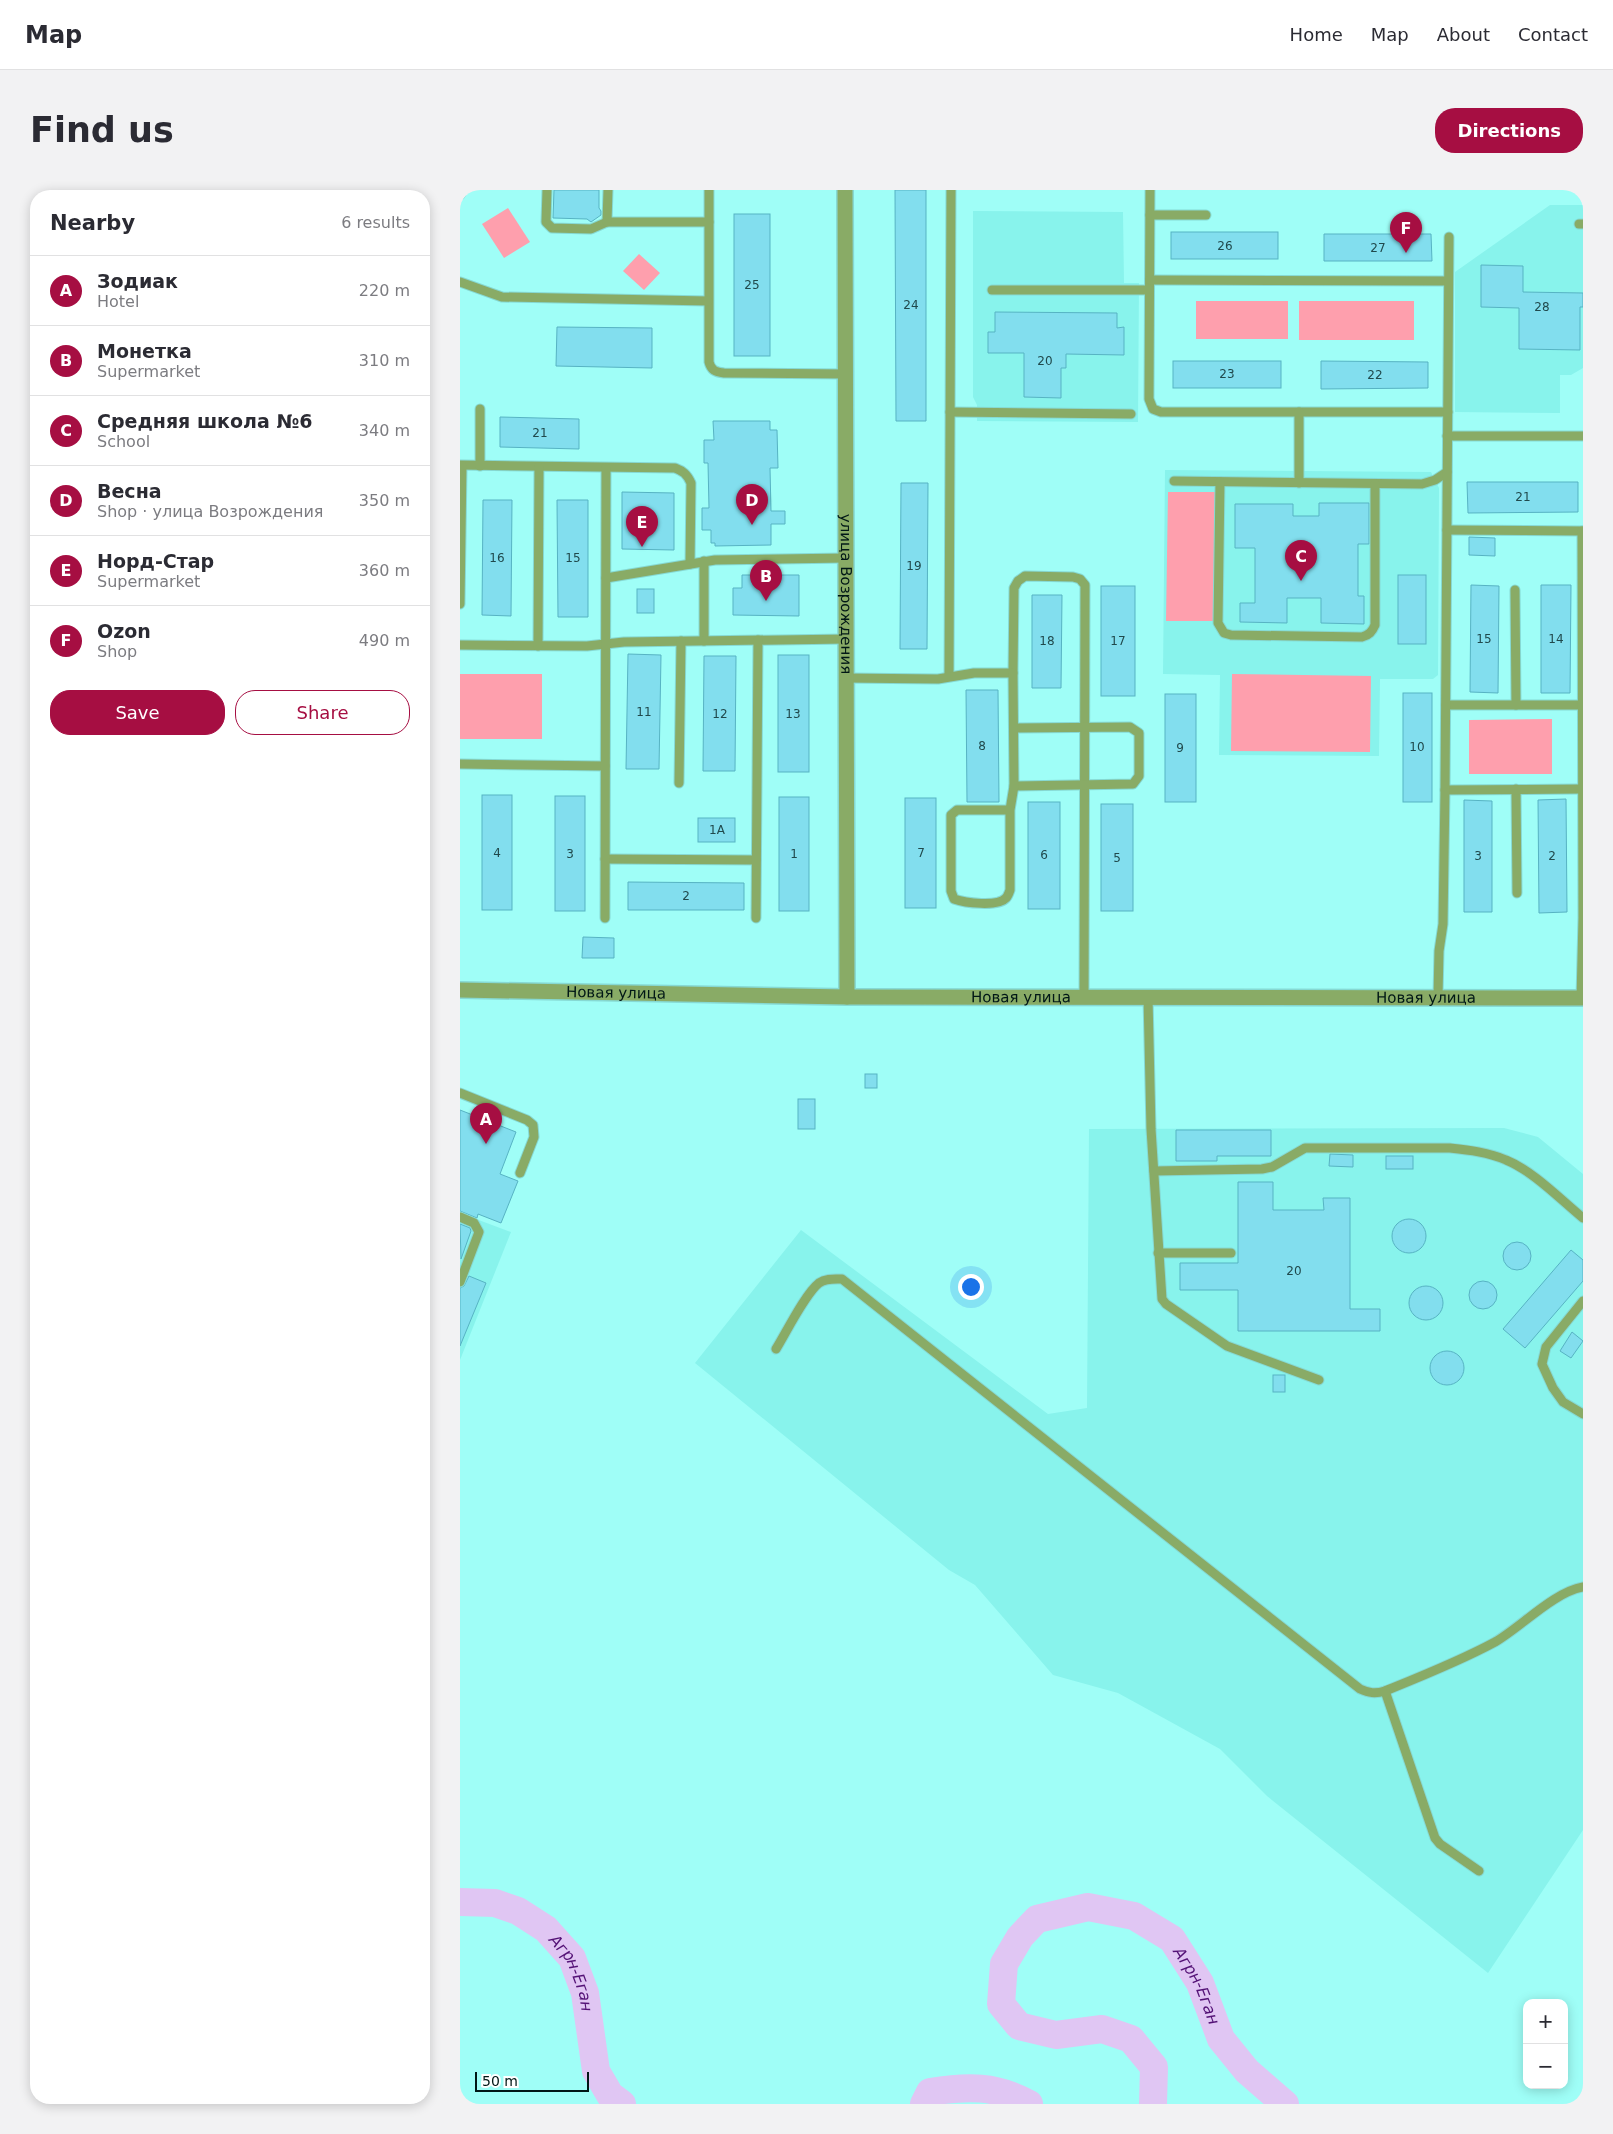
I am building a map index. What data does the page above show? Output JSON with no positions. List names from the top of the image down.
{
  "streets": {
    "street": ["улица Возрождения", "Новая улица"]
  },
  "crossings": [
    ["улица Возрождения", "Новая улица"]
  ],
  "water": ["Агрн-Еган"],
  "house_numbers": [
    "26",
    "27",
    "25",
    "24",
    "28",
    "20",
    "23",
    "22",
    "21",
    "21",
    "16",
    "15",
    "19",
    "15",
    "14",
    "18",
    "17",
    "11",
    "12",
    "13",
    "8",
    "10",
    "9",
    "1А",
    "4",
    "7",
    "3",
    "1",
    "6",
    "3",
    "2",
    "5",
    "2",
    "20"
  ],
  "scale_bar": "50 m",
  "page": {
    "header": "Map",
    "nav": [
      "Home",
      "Map",
      "About",
      "Contact"
    ],
    "buttons": [
      "Directions",
      ["Save", "Share"]
    ],
    "title": "Find us",
    "heading": ["Nearby", "6 results"],
    "pins": [
      "F",
      "D",
      "E",
      "C",
      "B",
      "A"
    ],
    "list": [
      {
        "mark": "A",
        "name": "Зодиак",
        "note": "Hotel",
        "value": "220 m"
      },
      {
        "mark": "B",
        "name": "Монетка",
        "note": "Supermarket",
        "value": "310 m"
      },
      {
        "mark": "C",
        "name": "Средняя школа №6",
        "note": "School",
        "value": "340 m"
      },
      {
        "mark": "D",
        "name": "Весна",
        "note": "Shop · улица Возрождения",
        "value": "350 m"
      },
      {
        "mark": "E",
        "name": "Норд-Стар",
        "note": "Supermarket",
        "value": "360 m"
      },
      {
        "mark": "F",
        "name": "Ozon",
        "note": "Shop",
        "value": "490 m"
      }
    ],
    "map_buttons": ["+", "−"],
    "scale": "50 m"
  }
}
